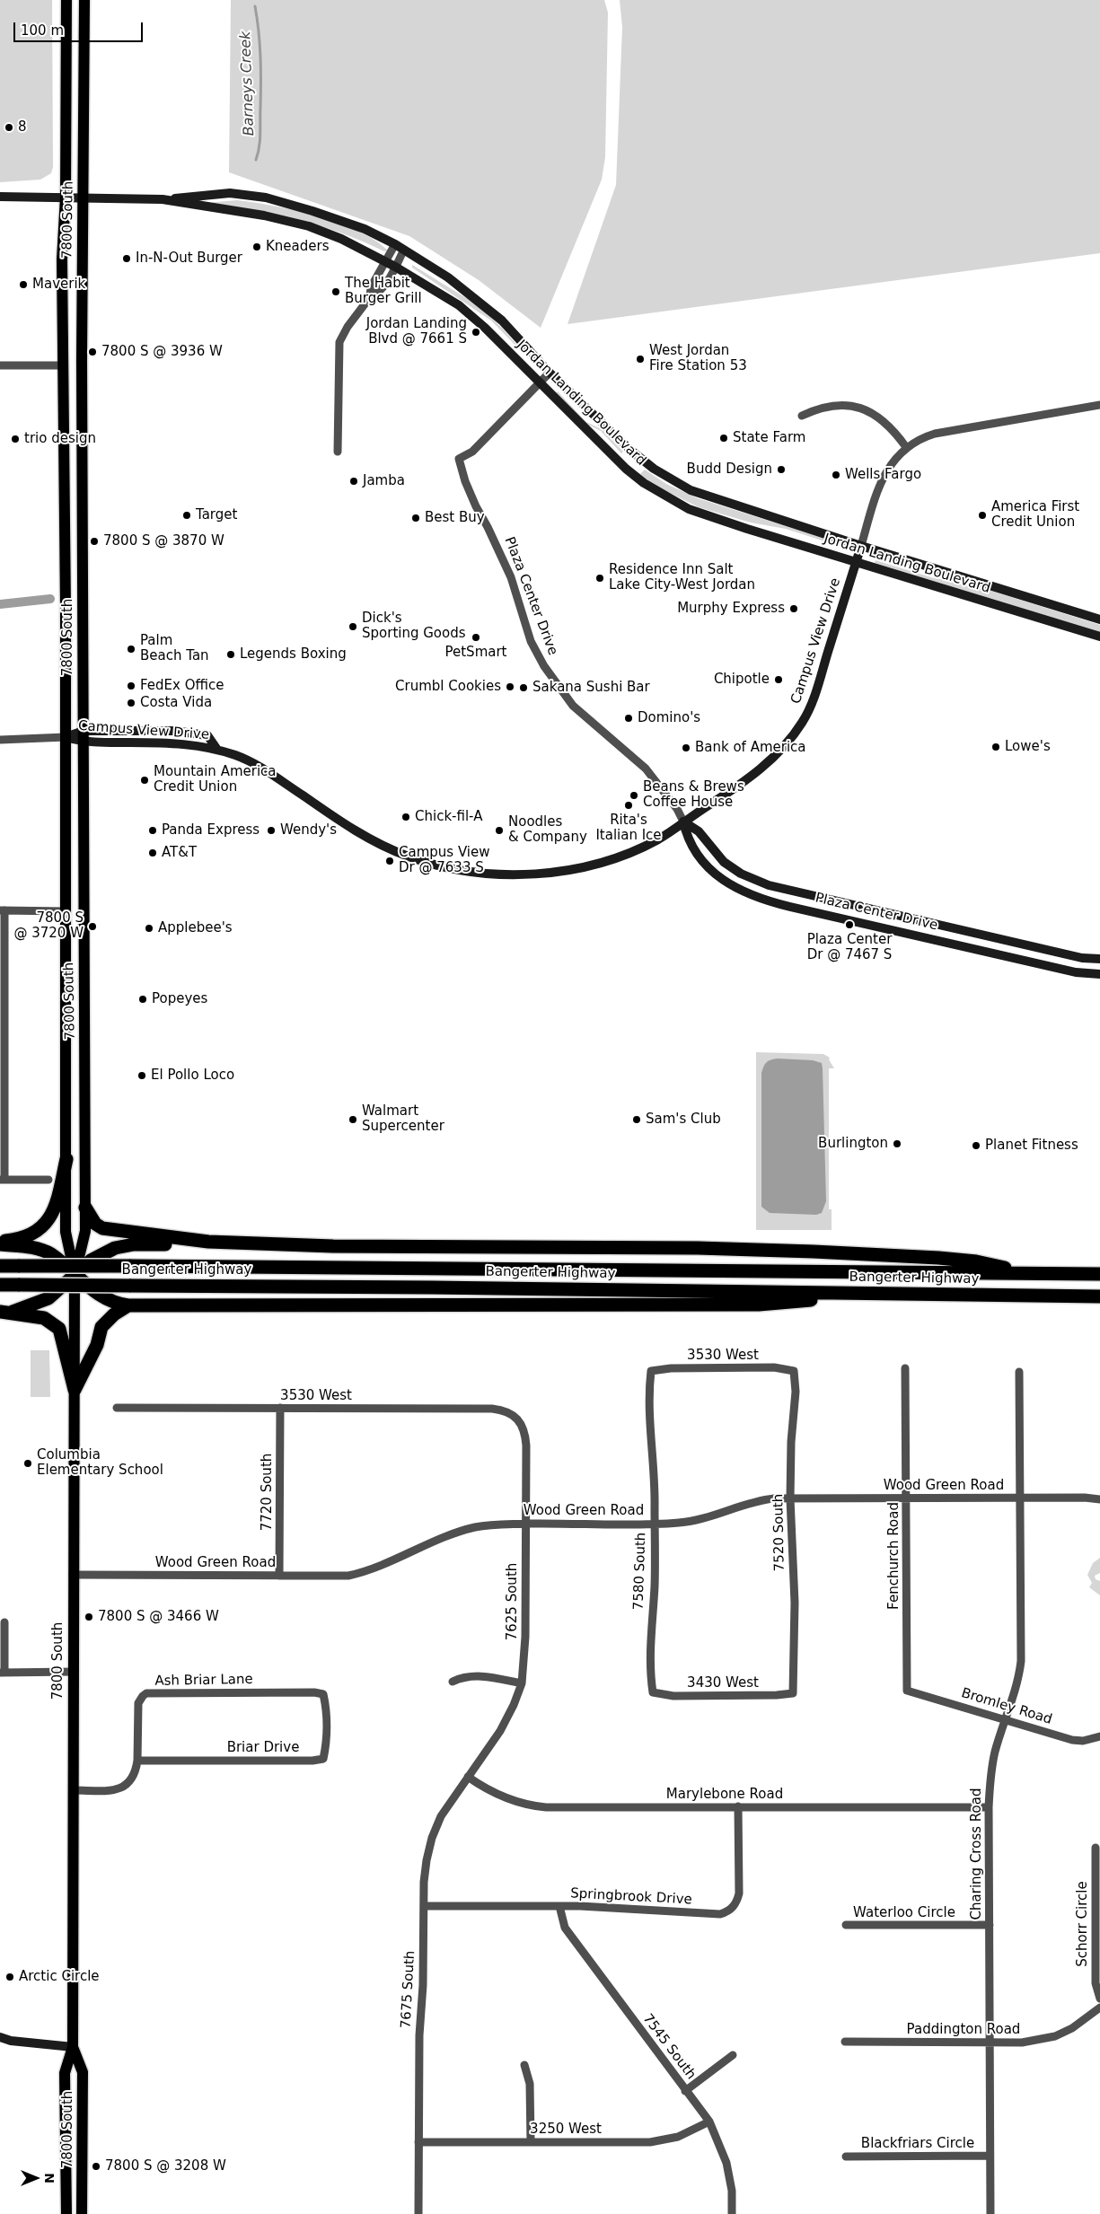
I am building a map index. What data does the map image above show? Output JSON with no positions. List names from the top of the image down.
{
  "streets": {
    "highway": ["Bangerter Highway"],
    "main road": [
      "7800 South",
      "Jordan Landing Boulevard",
      "Plaza Center Drive",
      "Campus View Drive"
    ],
    "street": [
      "3530 West",
      "Wood Green Road",
      "7720 South",
      "7520 South",
      "Fenchurch Road",
      "7580 South",
      "7625 South",
      "Ash Briar Lane",
      "3430 West",
      "Bromley Road",
      "Briar Drive",
      "Marylebone Road",
      "Charing Cross Road",
      "Springbrook Drive",
      "Waterloo Circle",
      "Schorr Circle",
      "7675 South",
      "Paddington Road",
      "7545 South",
      "3250 West",
      "Blackfriars Circle"
    ]
  },
  "crossings": [
    ["7800 South", "Jordan Landing Boulevard"],
    ["7800 South", "Campus View Drive"],
    ["7800 South", "Wood Green Road"],
    ["7800 South", "Ash Briar Lane"],
    ["Jordan Landing Boulevard", "Plaza Center Drive"],
    ["Jordan Landing Boulevard", "Campus View Drive"],
    ["Plaza Center Drive", "Campus View Drive"],
    ["3530 West", "7720 South"],
    ["3530 West", "7520 South"],
    ["3530 West", "7580 South"],
    ["3530 West", "7625 South"],
    ["Wood Green Road", "7720 South"],
    ["Wood Green Road", "7520 South"],
    ["Wood Green Road", "Fenchurch Road"],
    ["Wood Green Road", "7580 South"],
    ["Wood Green Road", "7625 South"],
    ["Wood Green Road", "Charing Cross Road"],
    ["7520 South", "3430 West"],
    ["Fenchurch Road", "Bromley Road"],
    ["7580 South", "3430 West"],
    ["7625 South", "Marylebone Road"],
    ["7625 South", "7675 South"],
    ["Ash Briar Lane", "Briar Drive"],
    ["Bromley Road", "Charing Cross Road"],
    ["Marylebone Road", "Charing Cross Road"],
    ["Marylebone Road", "Springbrook Drive"],
    ["Marylebone Road", "7675 South"],
    ["Charing Cross Road", "Waterloo Circle"],
    ["Charing Cross Road", "Paddington Road"],
    ["Charing Cross Road", "Blackfriars Circle"],
    ["Springbrook Drive", "7675 South"],
    ["Springbrook Drive", "7545 South"],
    ["7675 South", "3250 West"],
    ["7545 South", "3250 West"]
  ],
  "water": ["Barneys Creek"],
  "places": [
    "8",
    "Kneaders",
    "In-N-Out Burger",
    "Maverik",
    "The Habit Burger Grill",
    "Jordan Landing Blvd @ 7661 S",
    "7800 S @ 3936 W",
    "West Jordan Fire Station 53",
    "State Farm",
    "trio design",
    "Budd Design",
    "Wells Fargo",
    "Jamba",
    "Target",
    "America First Credit Union",
    "Best Buy",
    "7800 S @ 3870 W",
    "Residence Inn Salt Lake City-West Jordan",
    "Murphy Express",
    "Dick's Sporting Goods",
    "PetSmart",
    "Palm Beach Tan",
    "Legends Boxing",
    "Chipotle",
    "FedEx Office",
    "Crumbl Cookies",
    "Sakana Sushi Bar",
    "Costa Vida",
    "Domino's",
    "Lowe's",
    "Bank of America",
    "Mountain America Credit Union",
    "Beans & Brews Coffee House",
    "Rita's Italian Ice",
    "Chick-fil-A",
    "Panda Express",
    "Wendy's",
    "Noodles & Company",
    "AT&T",
    "Campus View Dr @ 7633 S",
    "Plaza Center Dr @ 7467 S",
    "7800 S @ 3720 W",
    "Applebee's",
    "Popeyes",
    "El Pollo Loco",
    "Walmart Supercenter",
    "Sam's Club",
    "Burlington",
    "Planet Fitness",
    "Columbia Elementary School",
    "7800 S @ 3466 W",
    "Arctic Circle",
    "7800 S @ 3208 W"
  ],
  "scale_bar": "100 m",
  "north": "right"
}
